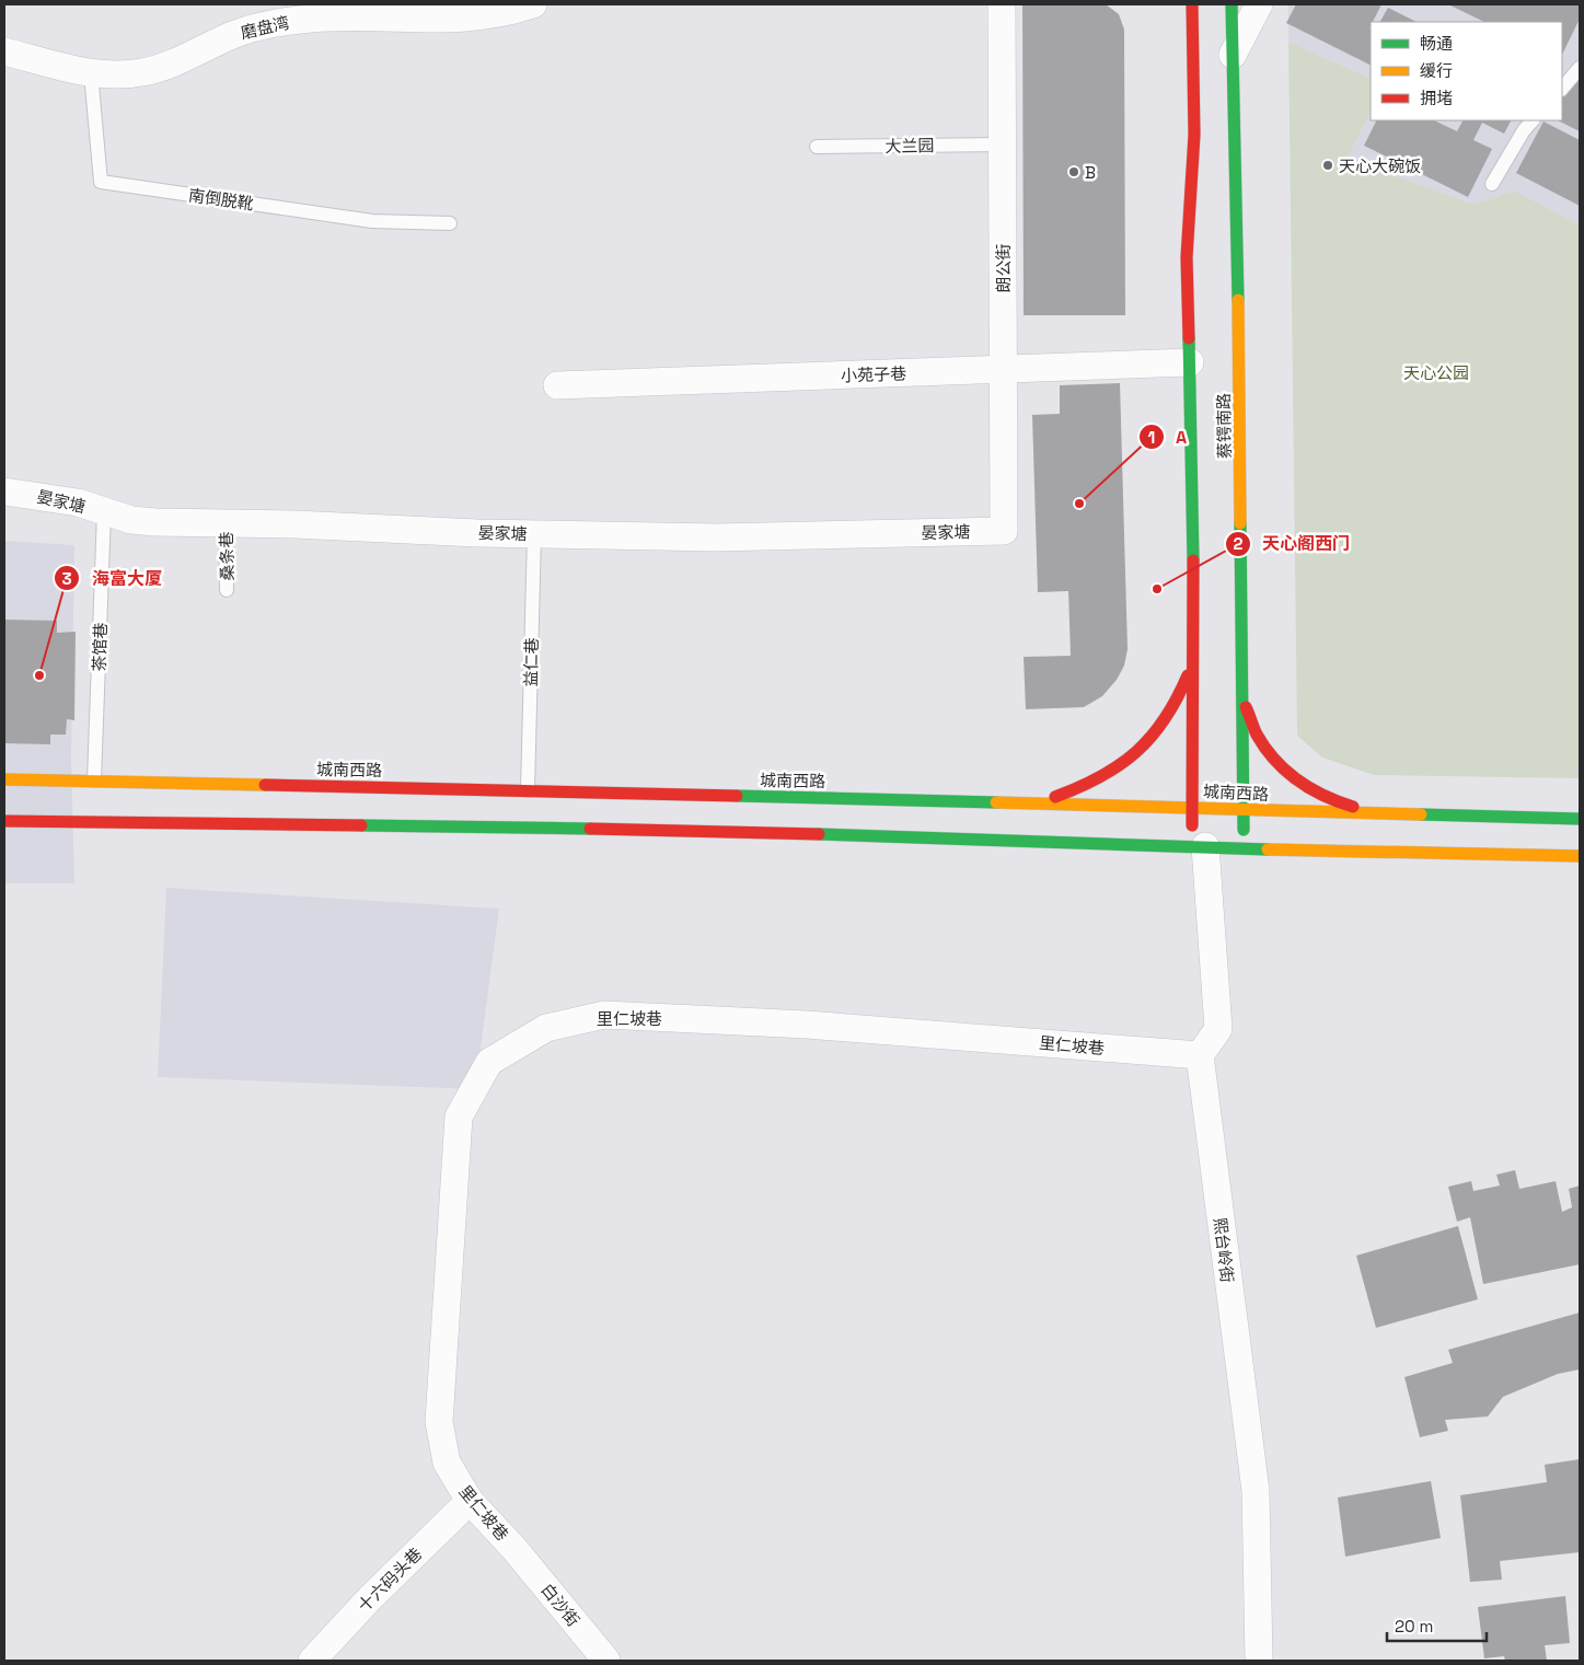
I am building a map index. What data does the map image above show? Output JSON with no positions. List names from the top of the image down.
{
  "streets": {
    "main road": ["蔡锷南路", "城南西路"],
    "street": [
      "磨盘湾",
      "朗公街",
      "小苑子巷",
      "晏家塘",
      "里仁坡巷",
      "熙台岭街",
      "十六码头巷",
      "白沙街"
    ],
    "lane": [
      "大兰园",
      "南倒脱靴",
      "桑条巷",
      "茶馆巷",
      "益仁巷"
    ]
  },
  "crossings": [
    ["磨盘湾", "南倒脱靴"],
    ["大兰园", "朗公街"],
    ["朗公街", "小苑子巷"],
    ["朗公街", "晏家塘"],
    ["小苑子巷", "蔡锷南路"],
    ["蔡锷南路", "城南西路"],
    ["晏家塘", "桑条巷"],
    ["晏家塘", "茶馆巷"],
    ["晏家塘", "益仁巷"],
    ["茶馆巷", "城南西路"],
    ["益仁巷", "城南西路"],
    ["里仁坡巷", "熙台岭街"],
    ["里仁坡巷", "十六码头巷"],
    ["里仁坡巷", "白沙街"]
  ],
  "parks": ["天心公园"],
  "places": [
    "天心大碗饭",
    "B",
    "A",
    "天心阁西门",
    "海富大厦"
  ],
  "legend": ["畅通", "缓行", "拥堵"],
  "scale_bar": "20 m"
}
